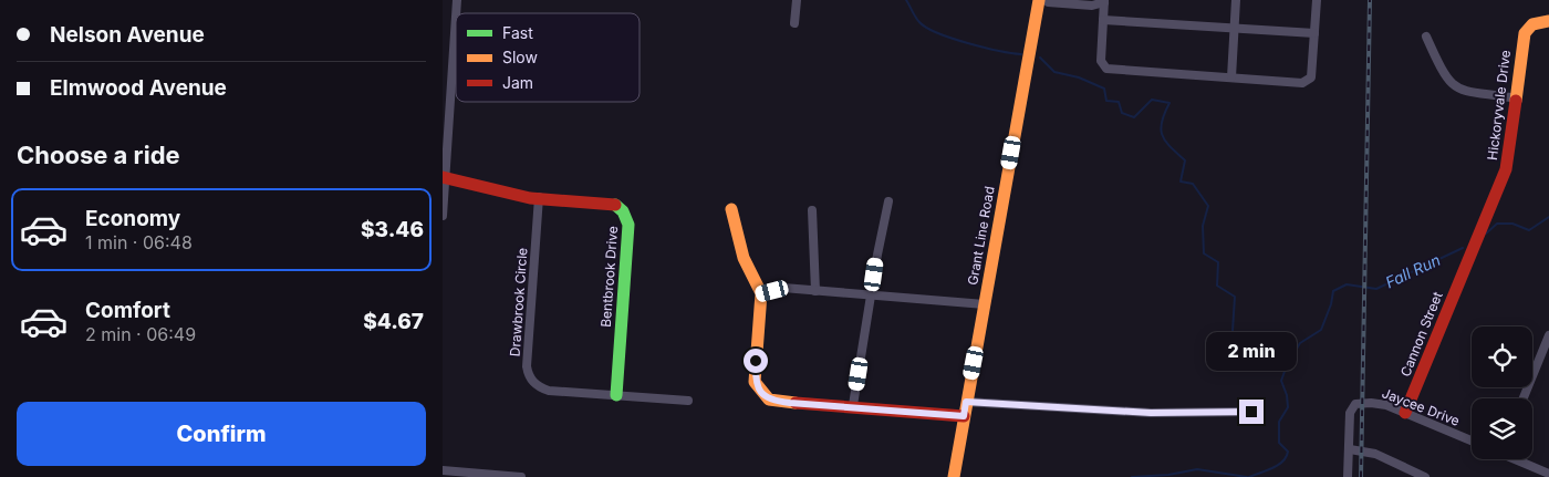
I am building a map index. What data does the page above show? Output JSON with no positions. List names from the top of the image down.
{
  "streets": {
    "street": [
      "Hickoryvale Drive",
      "Grant Line Road",
      "Bentbrook Drive",
      "Drawbrook Circle",
      "Cannon Street",
      "Jaycee Drive"
    ]
  },
  "crossings": [
    ["Hickoryvale Drive", "Cannon Street"],
    ["Bentbrook Drive", "Drawbrook Circle"],
    ["Cannon Street", "Jaycee Drive"]
  ],
  "water": ["Fall Run"],
  "legend": ["Fast", "Slow", "Jam"],
  "page": {
    "banner": ["Nelson Avenue", "Elmwood Avenue"],
    "heading": "Choose a ride",
    "list": [
      {
        "name": "Economy",
        "note": "1 min · 06:48",
        "value": "$3.46"
      },
      {
        "name": "Comfort",
        "note": "2 min · 06:49",
        "value": "$4.67"
      }
    ],
    "bubble": "2 min",
    "buttons": "Confirm"
  }
}
